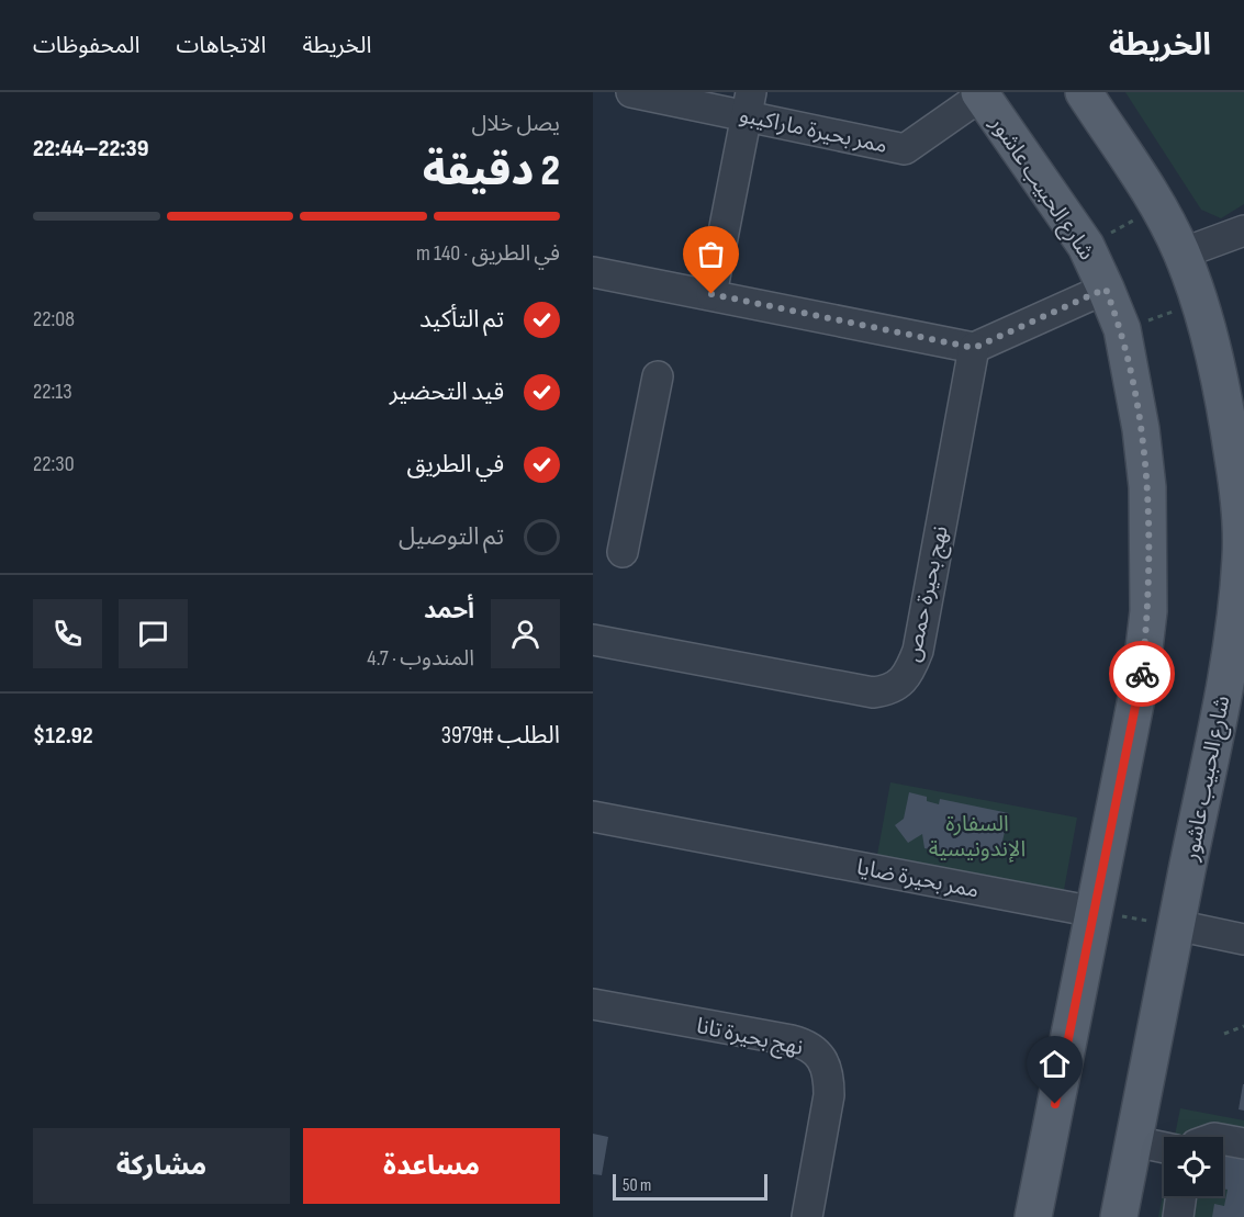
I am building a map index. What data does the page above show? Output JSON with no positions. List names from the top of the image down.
{
  "streets": {
    "main road": ["شارع الحبيب عاشور"],
    "street": [
      "ممر بحيرة ماراكيبو",
      "نهج بحيرة حمص",
      "ممر بحيرة ضايا",
      "نهج بحيرة تانا"
    ]
  },
  "crossings": [
    ["ممر بحيرة ماراكيبو", "شارع الحبيب عاشور"],
    ["شارع الحبيب عاشور", "ممر بحيرة ضايا"]
  ],
  "parks": ["السفارة الإندونيسية"],
  "scale_bar": "50 m",
  "page": {
    "header": "الخريطة",
    "nav": ["الخريطة", "الاتجاهات", "المحفوظات"],
    "heading": ["2 دقيقة", "يصل خلال", "22:39–22:44"],
    "panel": [
      "أحمد",
      "المندوب · 4.7",
      "الطلب #3979",
      "$12.92"
    ],
    "bar": "في الطريق · 140 m",
    "list": [
      ["تم التأكيد", "22:08"],
      ["قيد التحضير", "22:13"],
      ["في الطريق", "22:30"],
      "تم التوصيل"
    ],
    "buttons": ["مساعدة", "مشاركة"],
    "scale": "50 m"
  }
}
